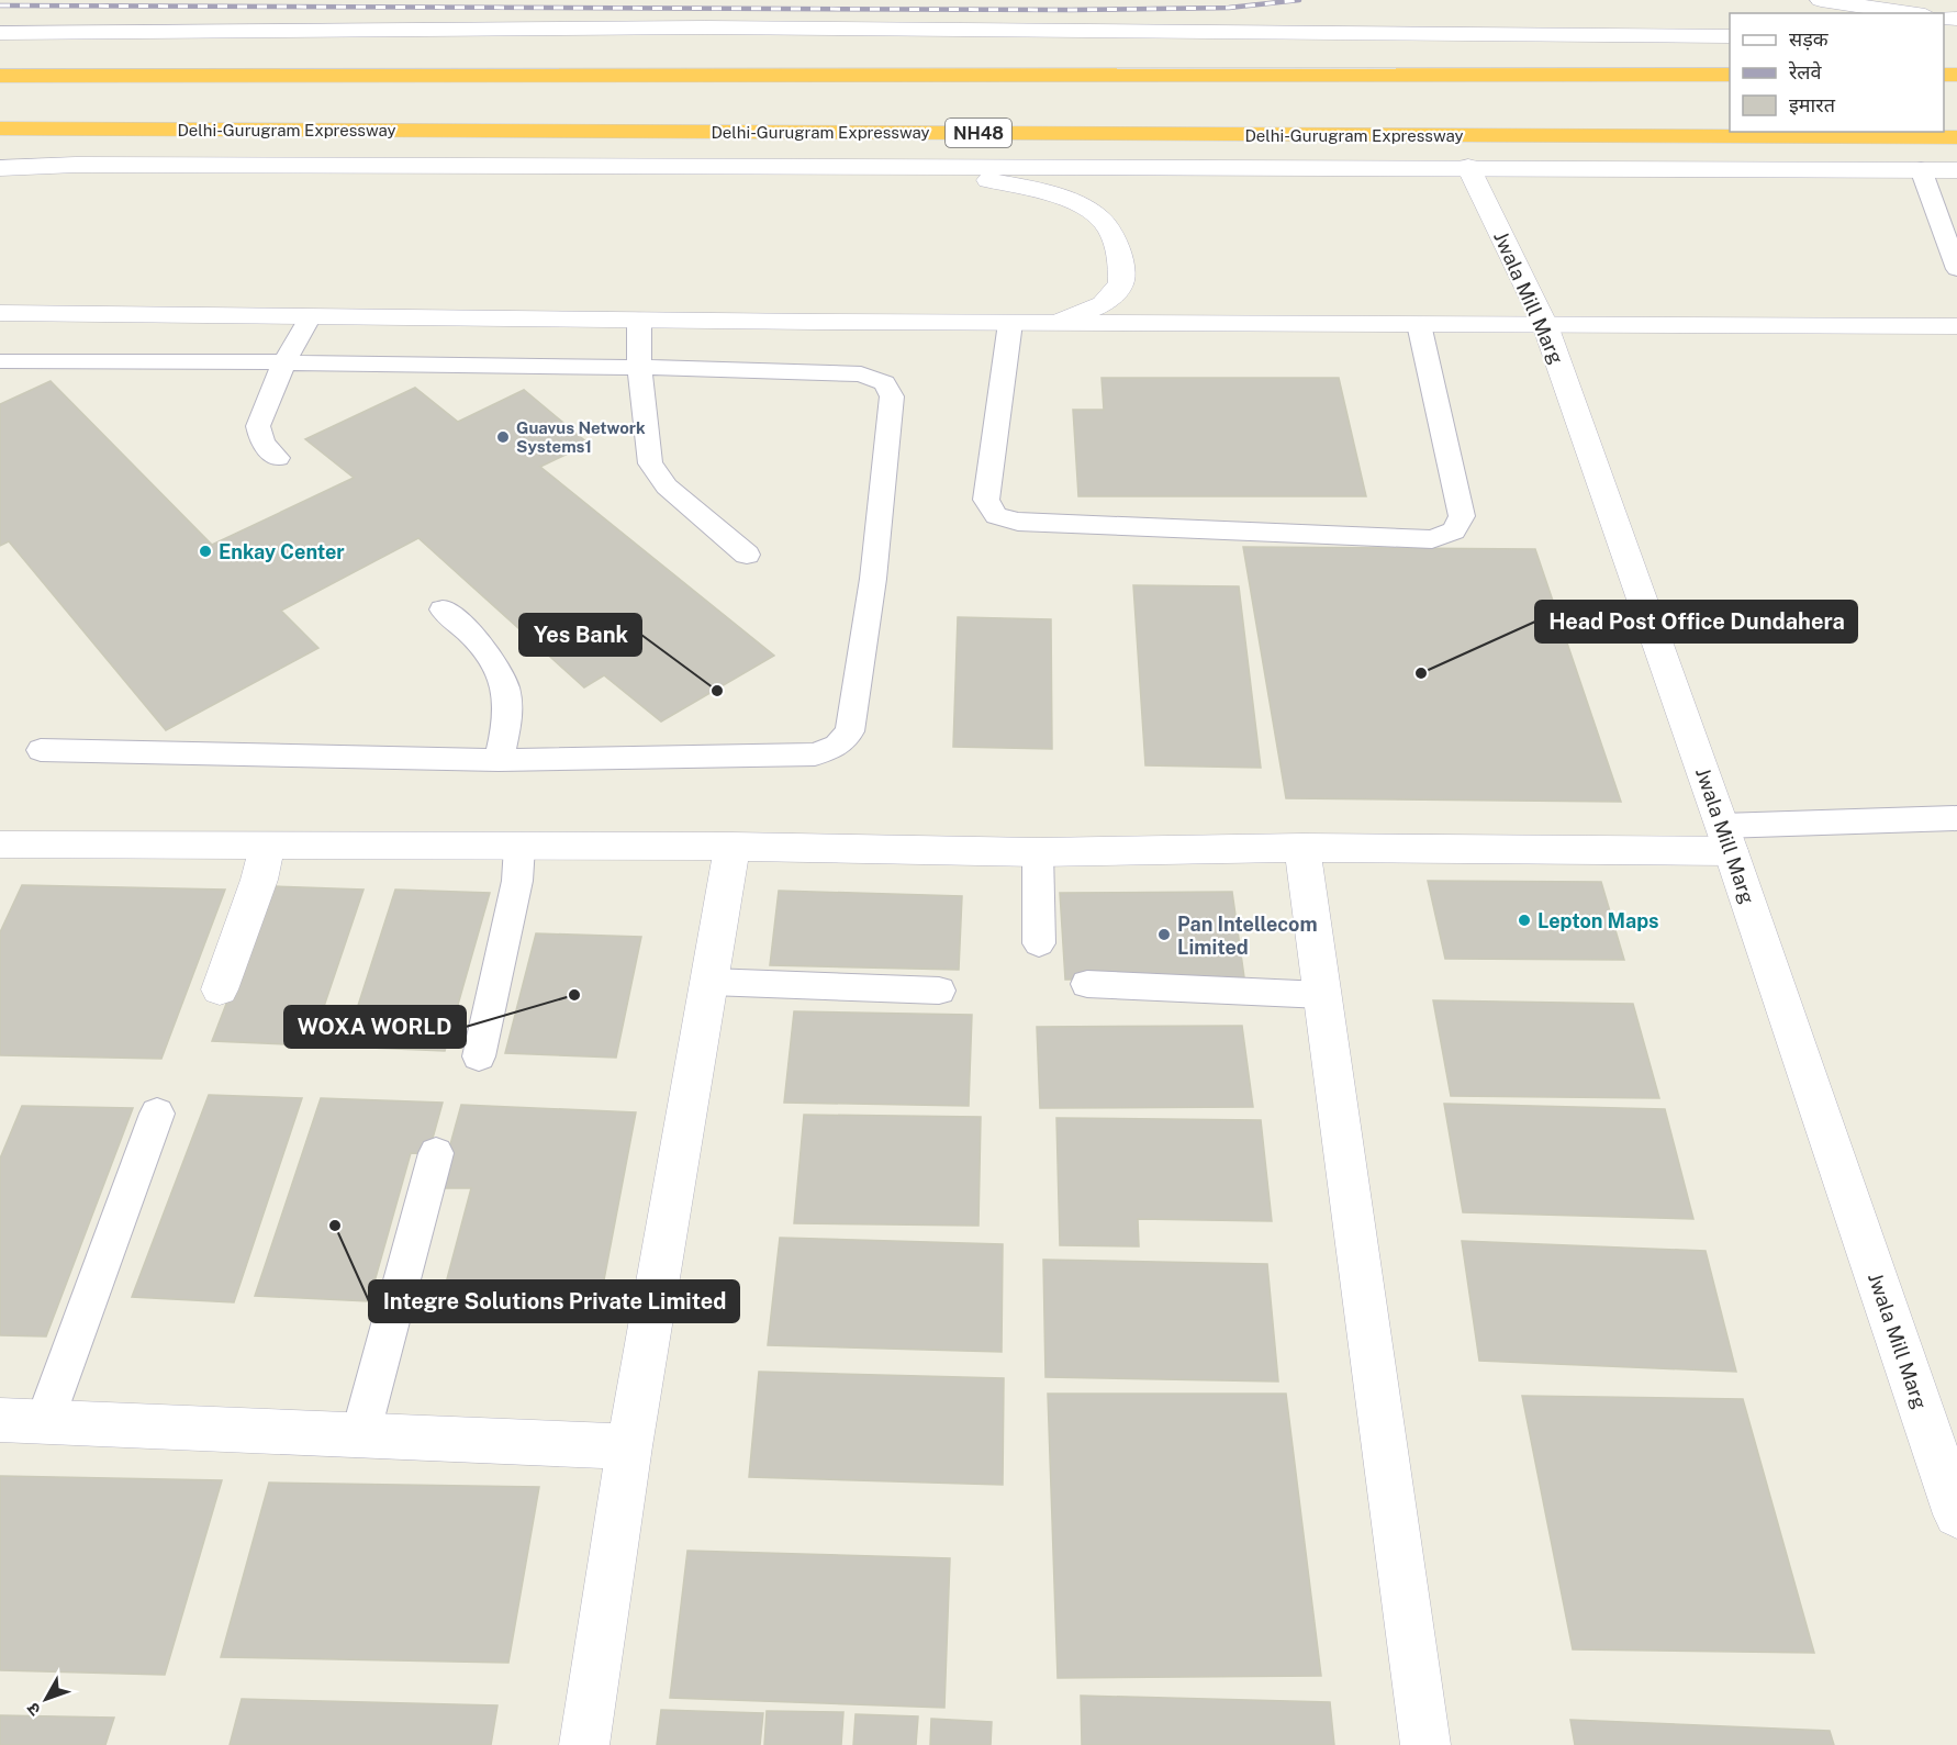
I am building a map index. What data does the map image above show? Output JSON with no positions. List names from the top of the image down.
{
  "streets": {
    "highway": ["Delhi-Gurugram Expressway", "NH48"],
    "street": ["Jwala Mill Marg"]
  },
  "places": [
    "Guavus Network Systems1",
    "Enkay Center",
    "Head Post Office Dundahera",
    "Yes Bank",
    "Lepton Maps",
    "Pan Intellecom Limited",
    "WOXA WORLD",
    "Integre Solutions Private Limited"
  ],
  "legend": ["सड़क", "रेलवे", "इमारत"],
  "north": "bottom left"
}
